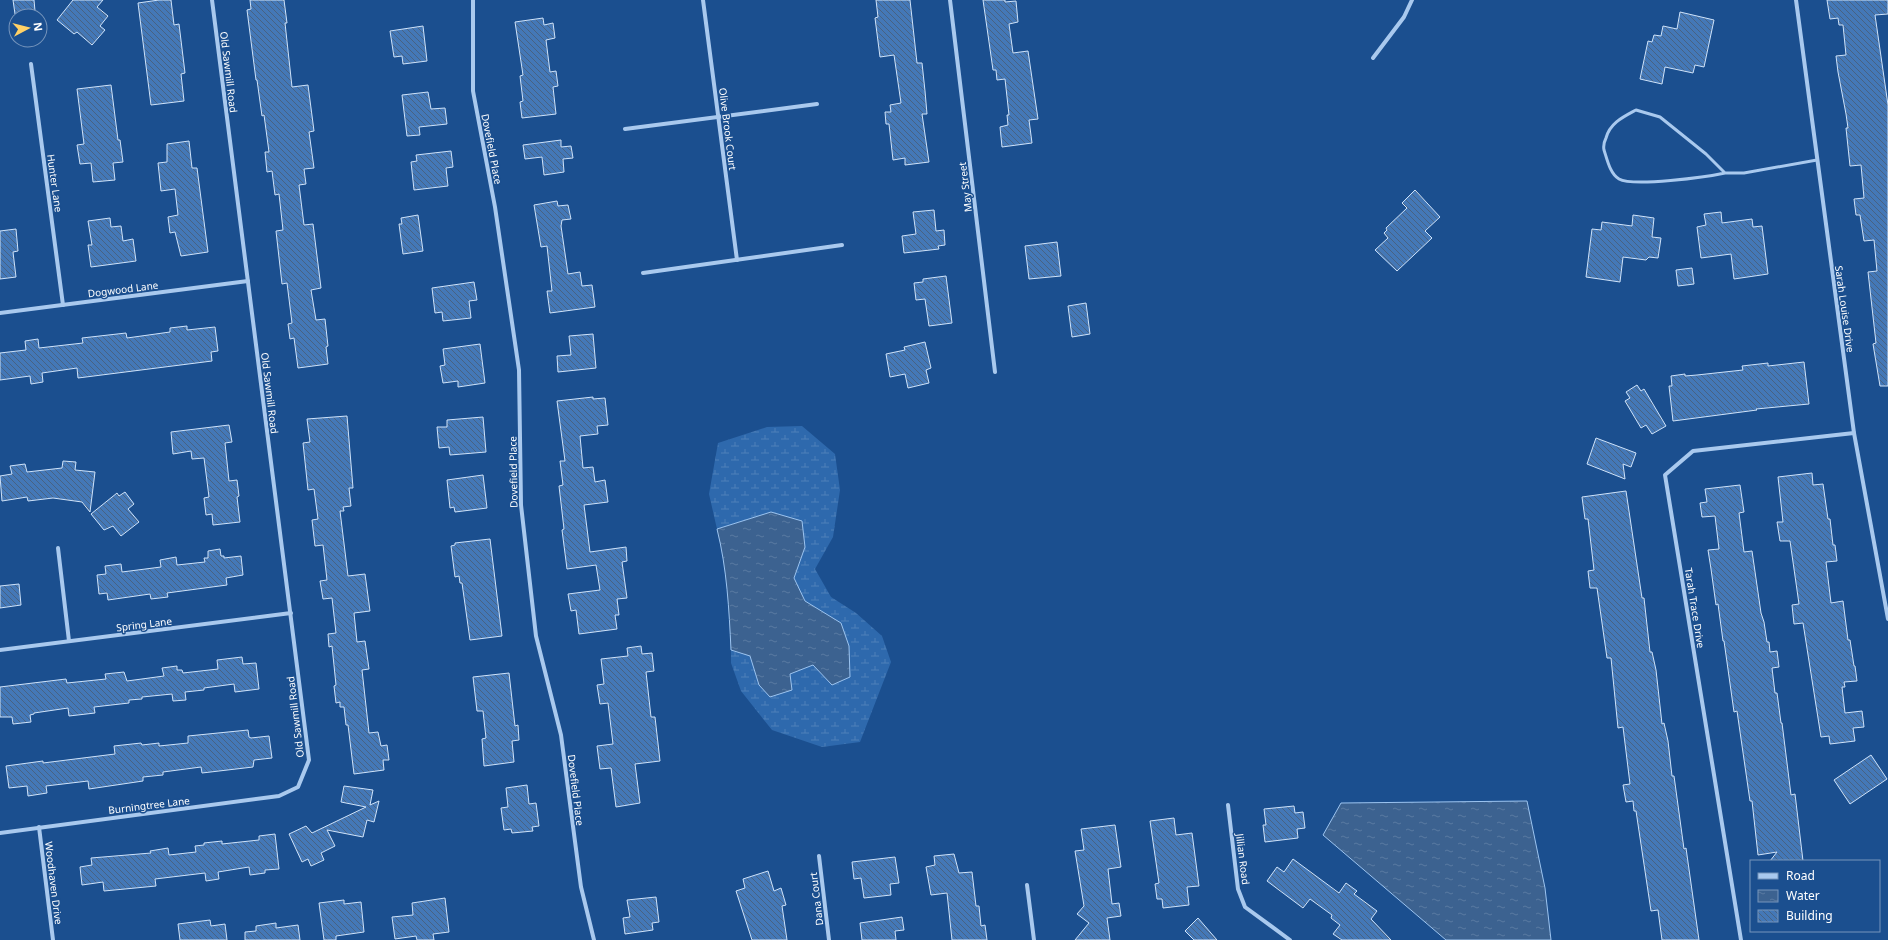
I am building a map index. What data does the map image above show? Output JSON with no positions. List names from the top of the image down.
{
  "streets": {
    "street": [
      "Old Sawmill Road",
      "Olive Brook Court",
      "Dovefield Place",
      "Hunter Lane",
      "May Street",
      "Dogwood Lane",
      "Sarah Louise Drive",
      "Tarah Trace Drive",
      "Spring Lane",
      "Burningtree Lane",
      "Jillian Road",
      "Woodhaven Drive",
      "Dana Court"
    ]
  },
  "crossings": [
    ["Old Sawmill Road", "Dogwood Lane"],
    ["Old Sawmill Road", "Spring Lane"],
    ["Old Sawmill Road", "Burningtree Lane"],
    ["Hunter Lane", "Dogwood Lane"],
    ["Sarah Louise Drive", "Tarah Trace Drive"],
    ["Burningtree Lane", "Woodhaven Drive"]
  ],
  "legend": ["Road", "Water", "Building"],
  "north": "right"
}
